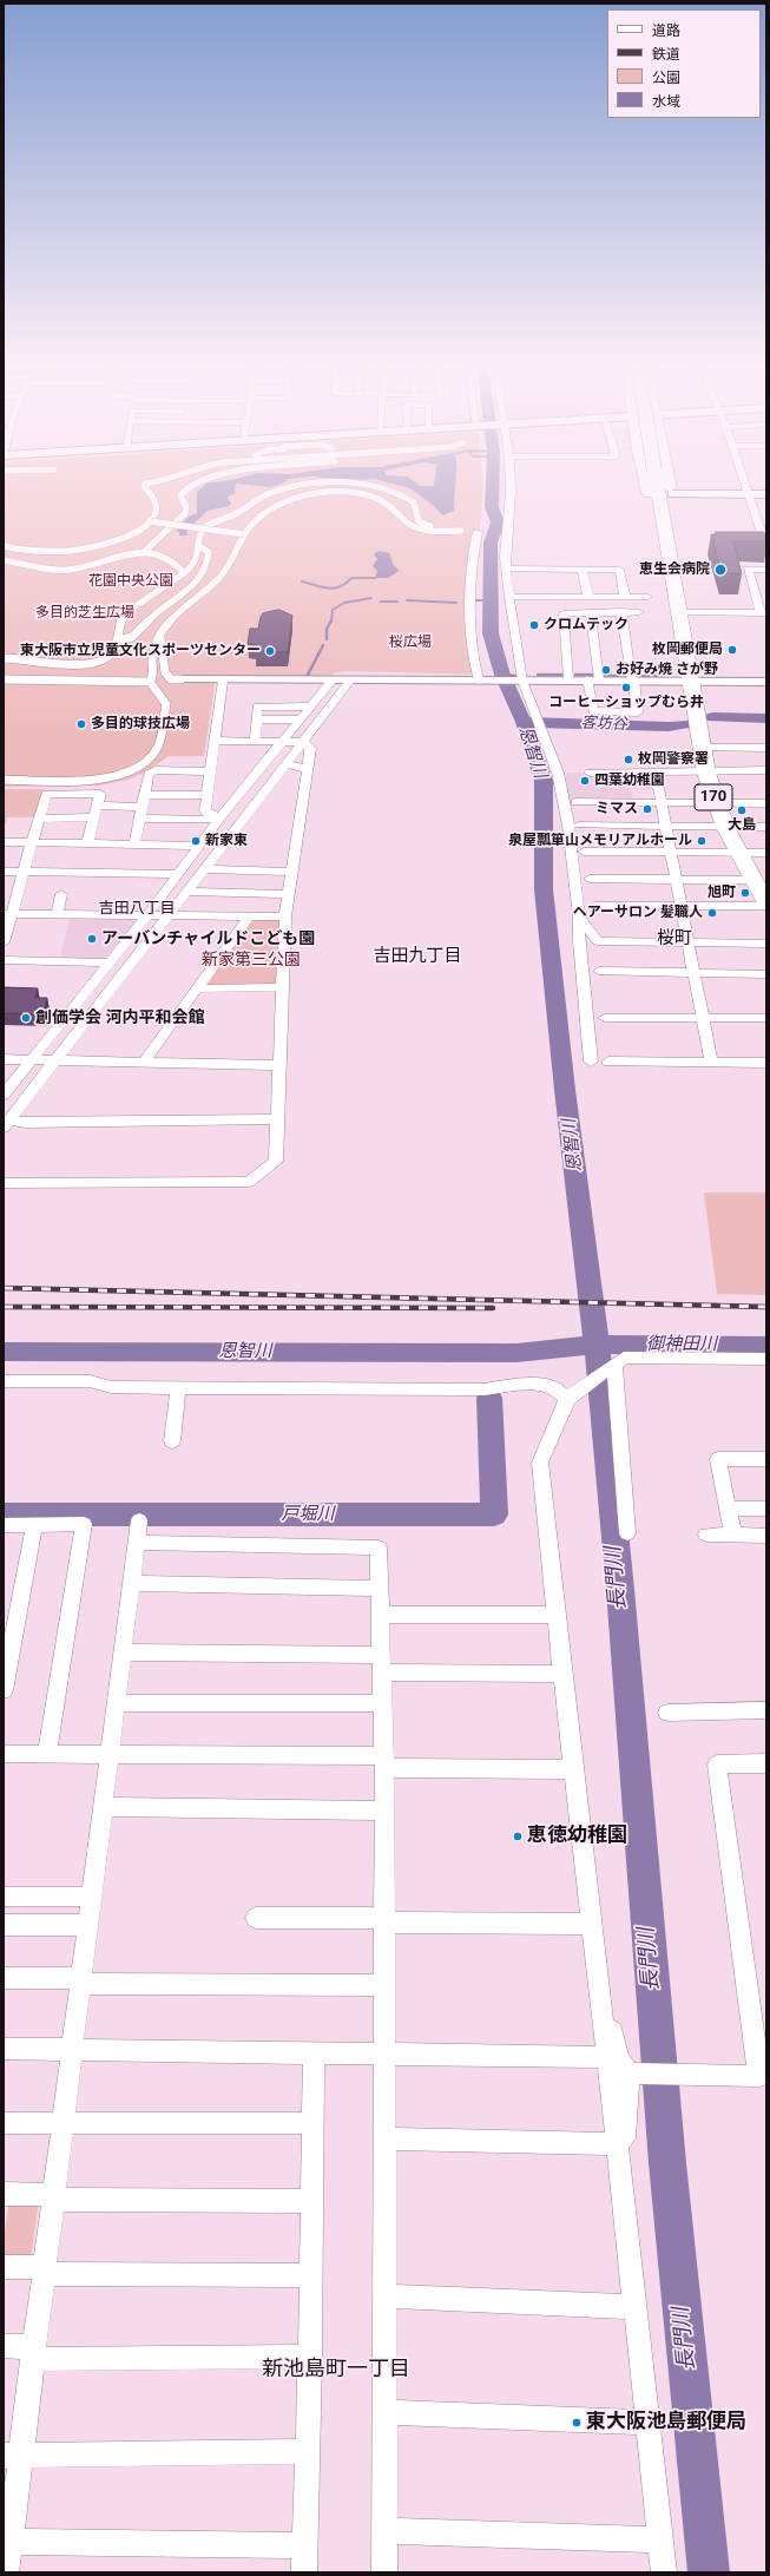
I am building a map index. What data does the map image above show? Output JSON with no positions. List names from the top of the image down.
{
  "streets": {
    "highway": ["170"]
  },
  "districts": [
    "吉田八丁目",
    "桜町",
    "吉田九丁目",
    "新池島町一丁目"
  ],
  "water": [
    "客坊谷",
    "恩智川",
    "御神田川",
    "戸堀川",
    "長門川"
  ],
  "parks": [
    "花園中央公園",
    "多目的芝生広場",
    "桜広場",
    "新家第三公園"
  ],
  "places": [
    "恵生会病院",
    "クロムテック",
    "枚岡郵便局",
    "東大阪市立児童文化スポーツセンター",
    "お好み焼 さが野",
    "コーヒーショップむら井",
    "多目的球技広場",
    "枚岡警察署",
    "四葉幼稚園",
    "ミマス",
    "大島",
    "新家東",
    "泉屋瓢箪山メモリアルホール",
    "旭町",
    "ヘアーサロン 髪職人",
    "アーバンチャイルドこども園",
    "創価学会 河内平和会館",
    "恵徳幼稚園",
    "東大阪池島郵便局"
  ],
  "legend": [
    "道路",
    "鉄道",
    "公園",
    "水域"
  ]
}
